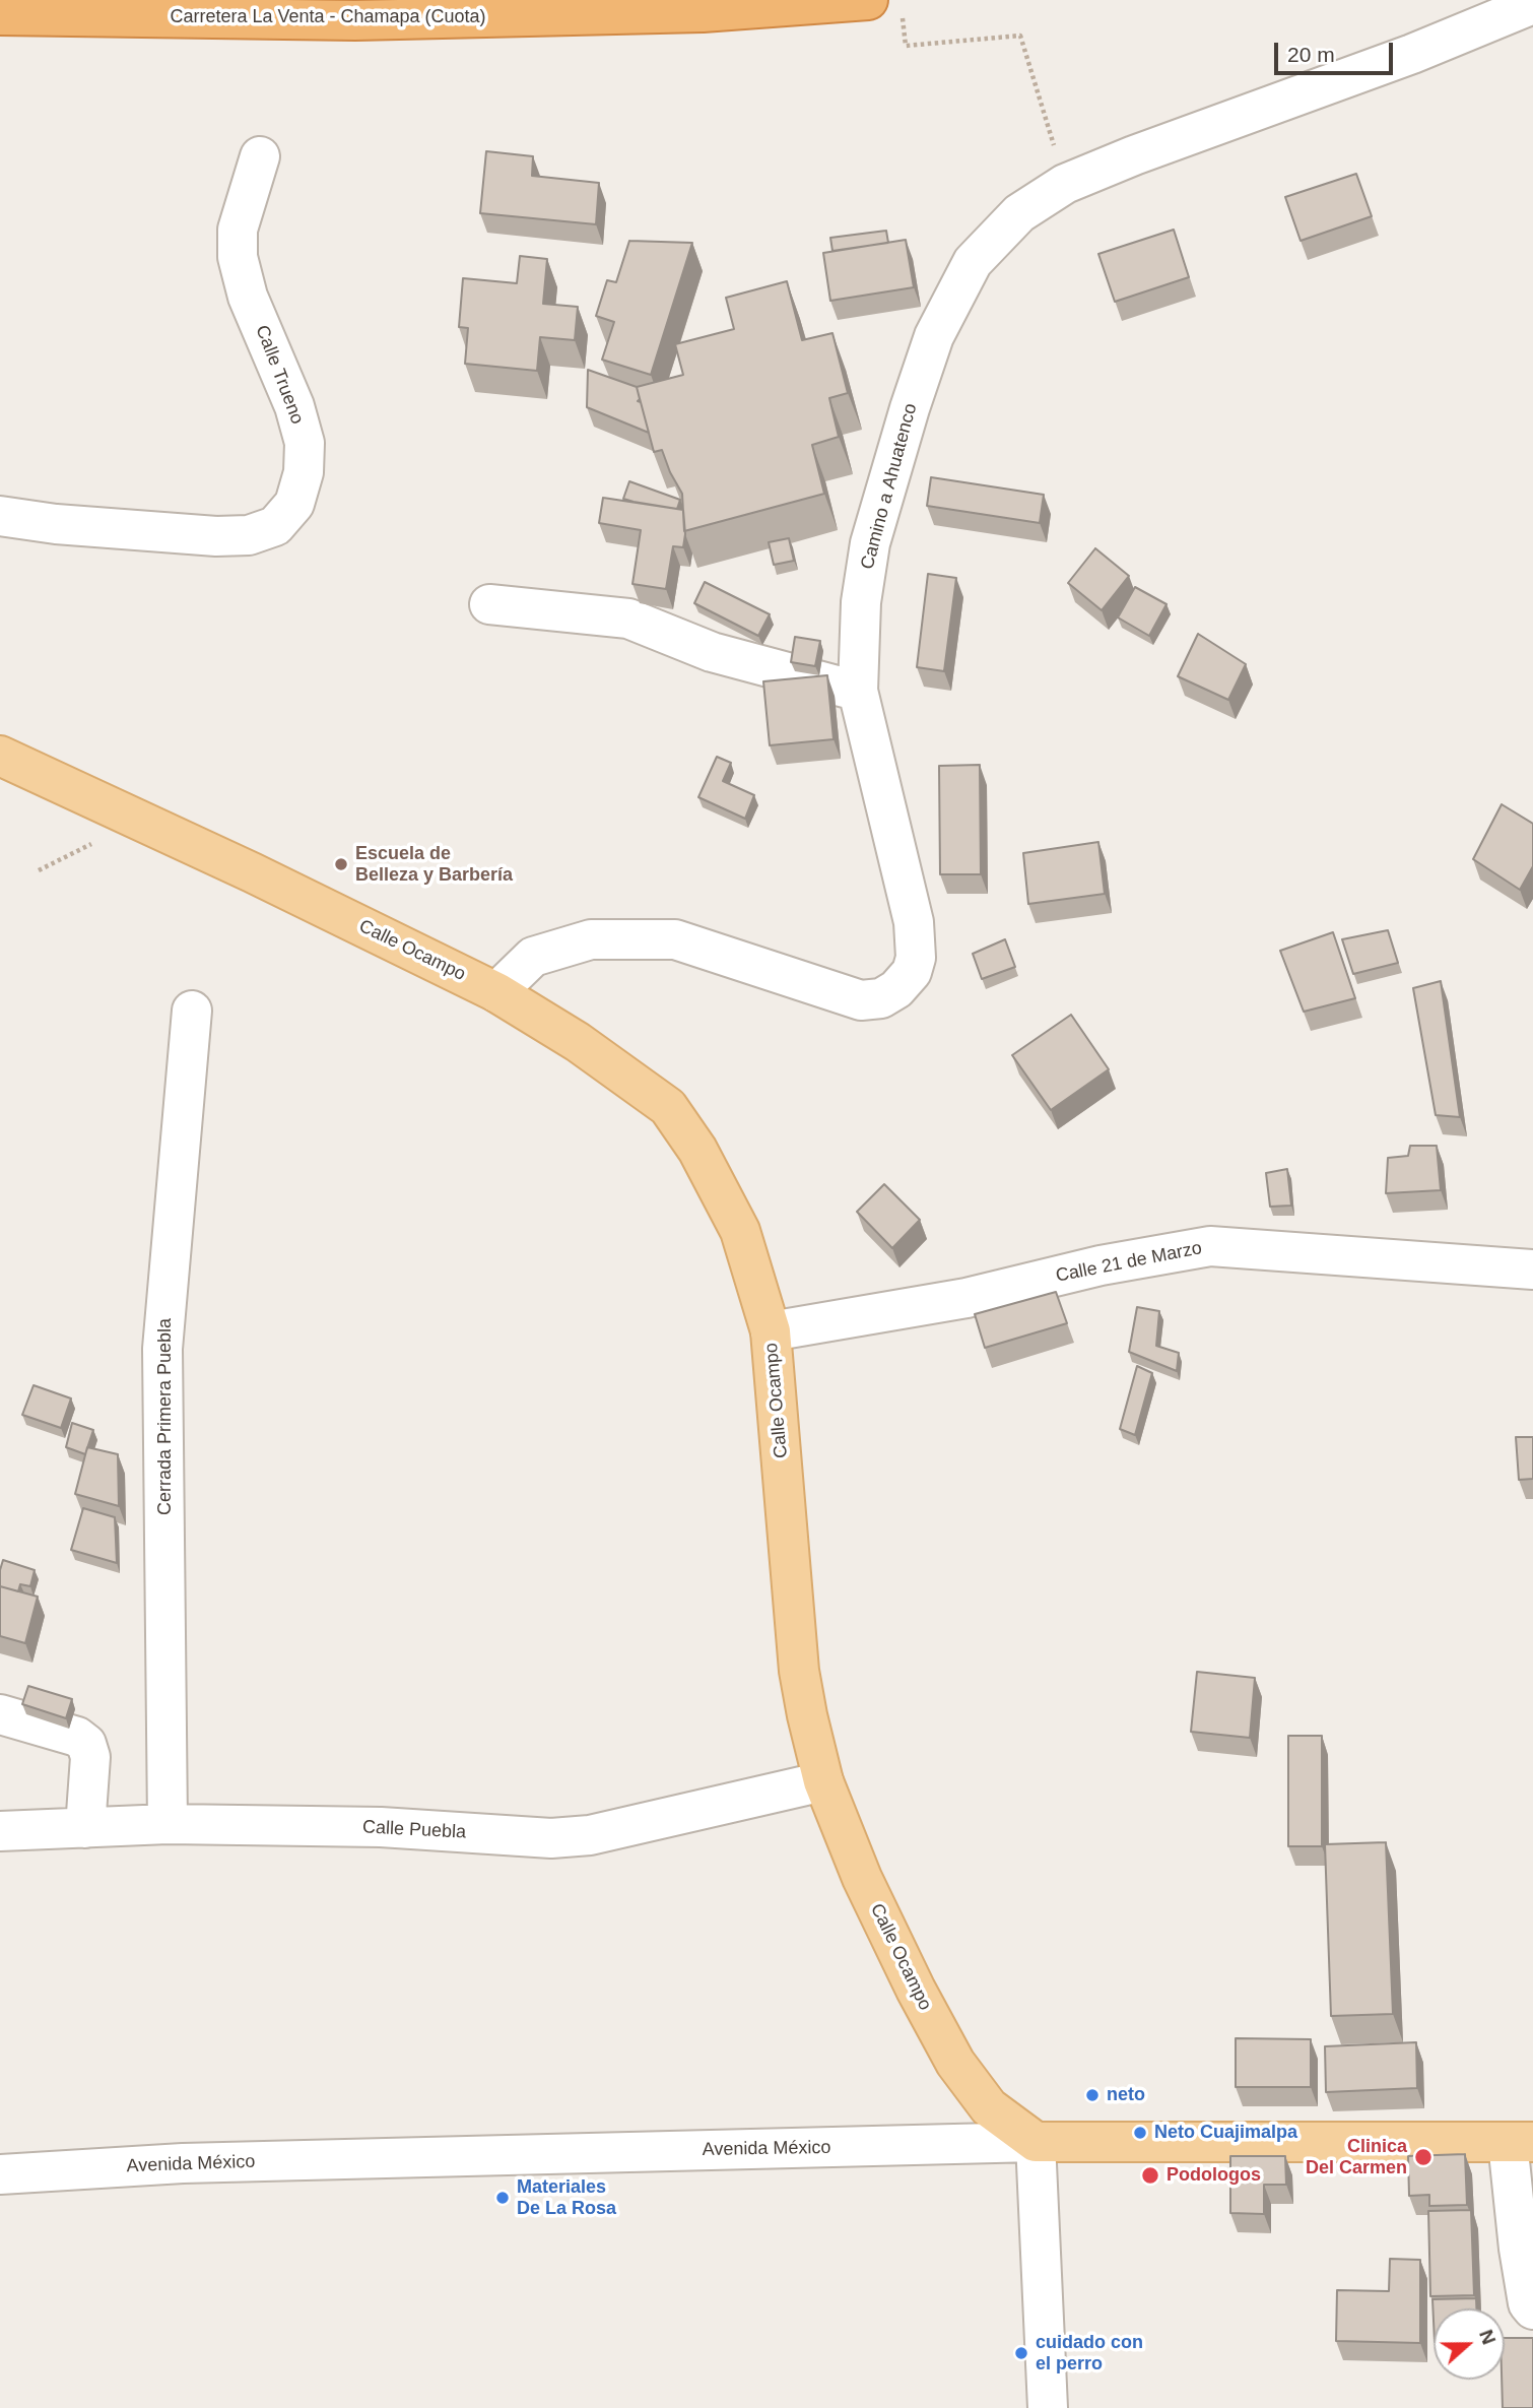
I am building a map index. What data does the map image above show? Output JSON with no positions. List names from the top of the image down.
{
  "streets": {
    "highway": ["Carretera La Venta - Chamapa (Cuota)"],
    "main road": ["Calle Ocampo", "Avenida México"],
    "street": [
      "Calle Trueno",
      "Camino a Ahuatenco",
      "Calle 21 de Marzo",
      "Cerrada Primera Puebla",
      "Calle Puebla"
    ]
  },
  "crossings": [
    ["Camino a Ahuatenco", "Calle Ocampo"],
    ["Calle Ocampo", "Calle 21 de Marzo"],
    ["Calle Ocampo", "Calle Puebla"],
    ["Calle Ocampo", "Avenida México"],
    ["Cerrada Primera Puebla", "Calle Puebla"]
  ],
  "places": [
    "Escuela de Belleza y Barbería",
    "neto",
    "Neto Cuajimalpa",
    "Clinica Del Carmen",
    "Podologos",
    "Materiales De La Rosa",
    "cuidado con el perro"
  ],
  "scale_bar": "20 m",
  "north": "right"
}
